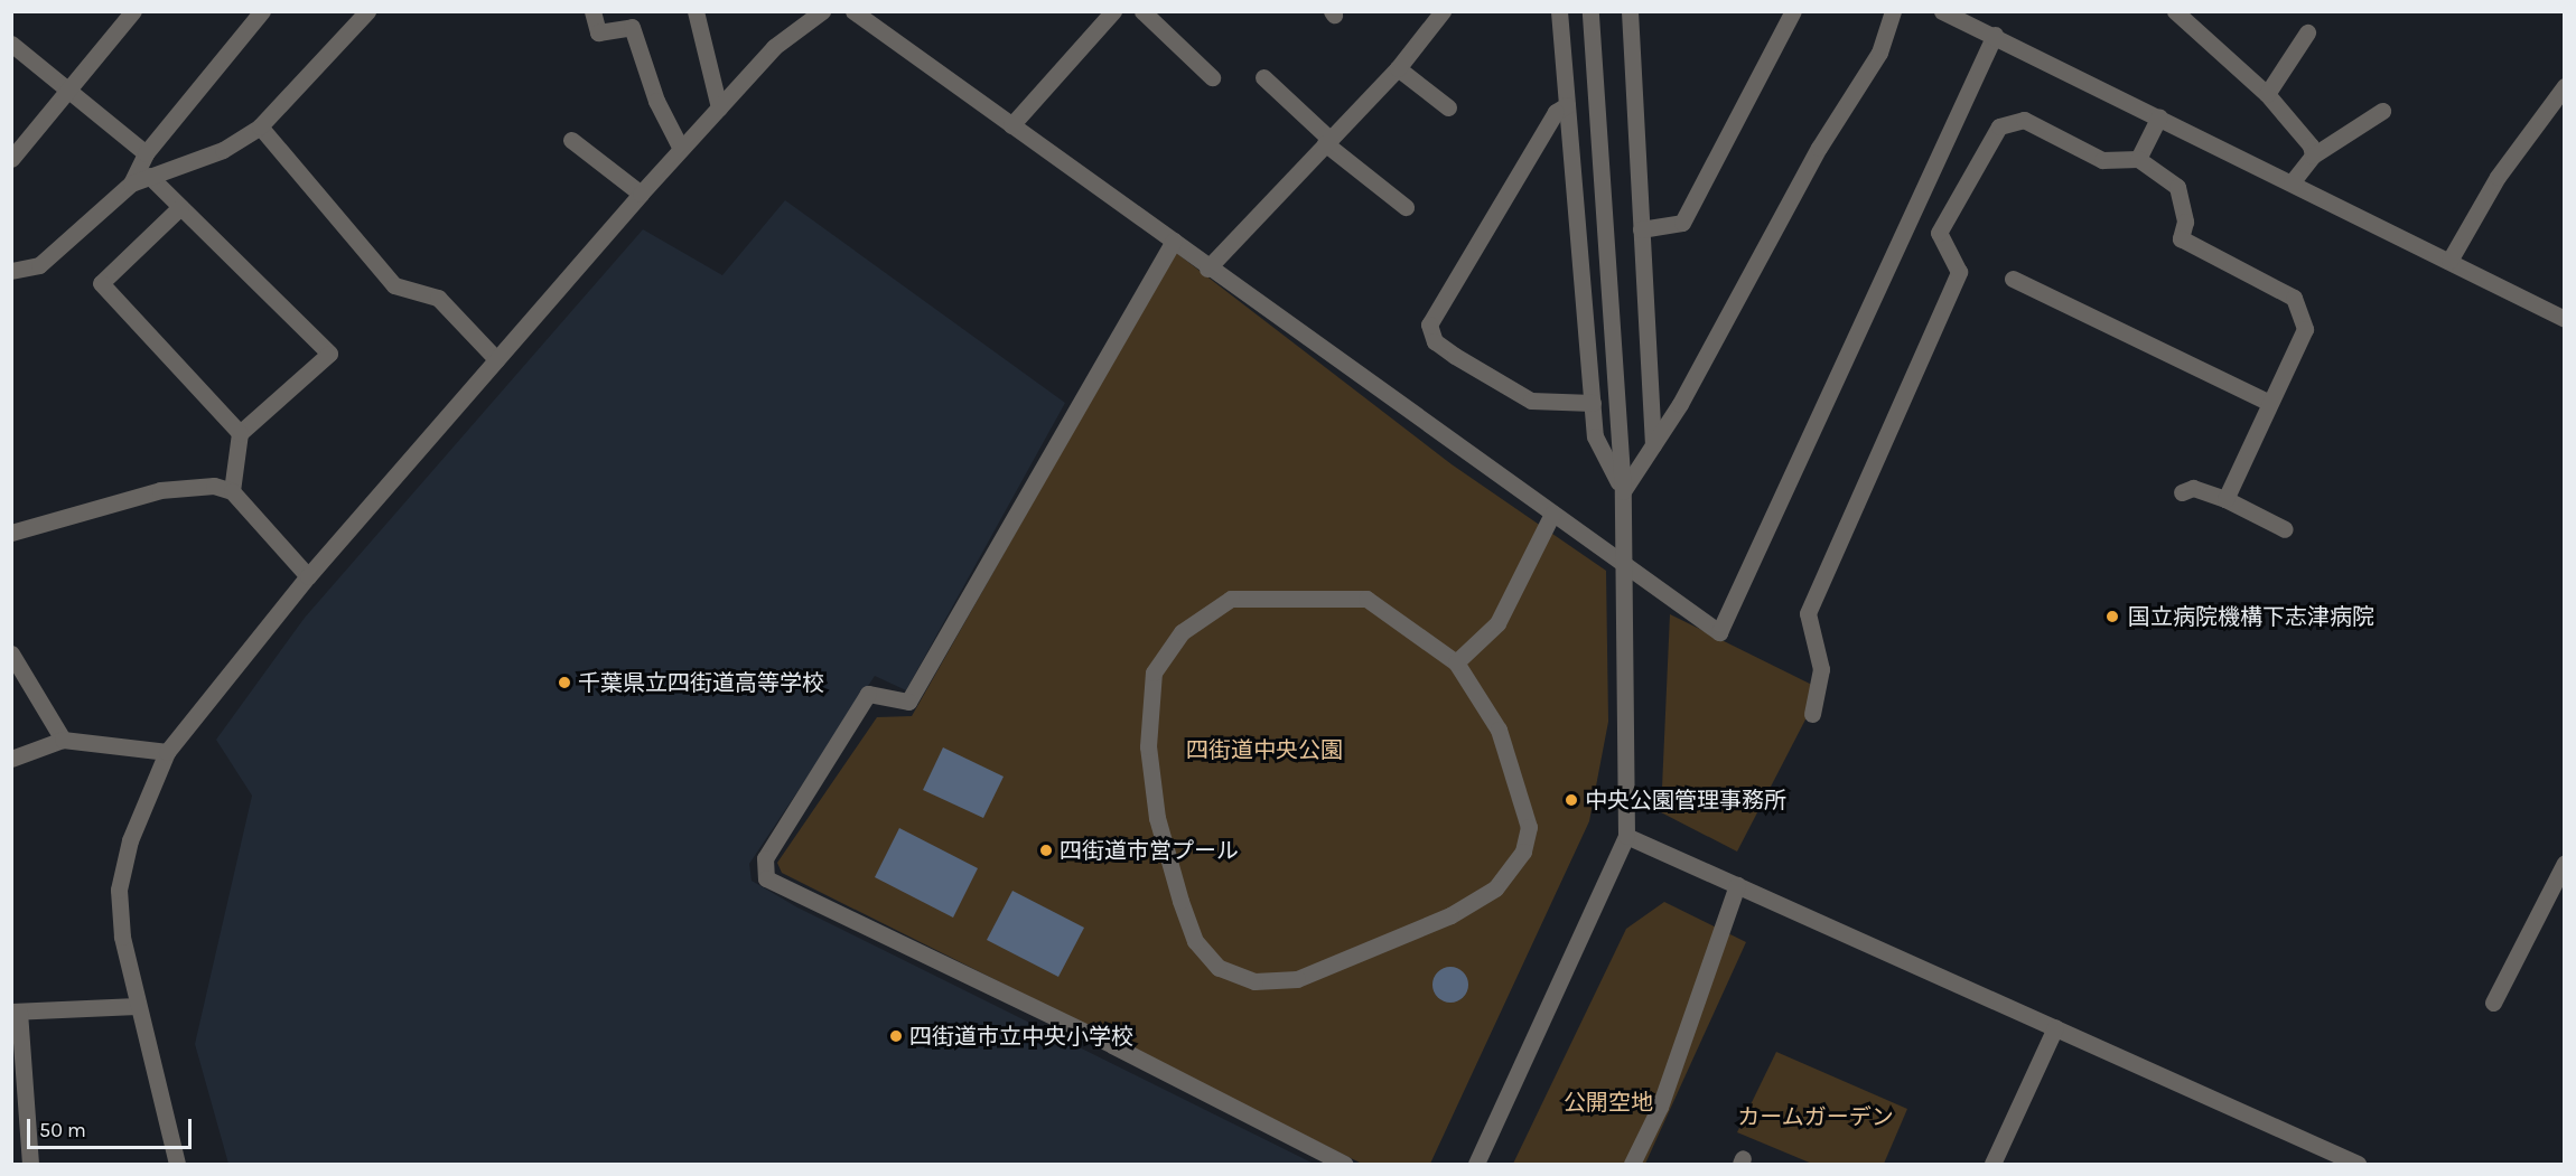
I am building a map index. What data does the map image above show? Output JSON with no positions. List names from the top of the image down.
{
  "parks": ["四街道中央公園", "公開空地", "カームガーデン"],
  "places": [
    "国立病院機構下志津病院",
    "千葉県立四街道高等学校",
    "中央公園管理事務所",
    "四街道市営プール",
    "四街道市立中央小学校"
  ],
  "scale_bar": "50 m"
}
